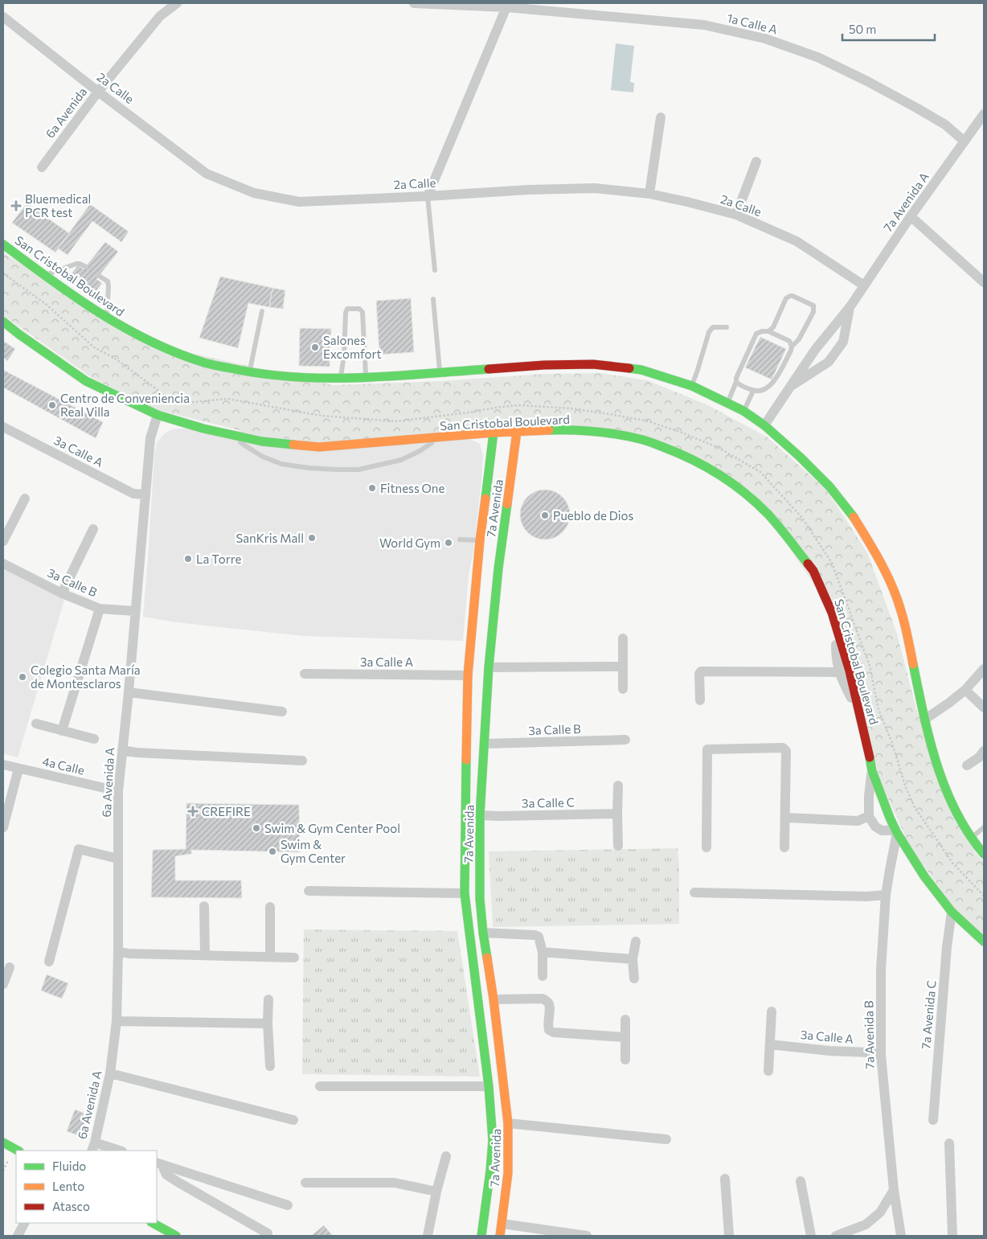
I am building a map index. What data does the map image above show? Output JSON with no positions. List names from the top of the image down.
{
  "streets": {
    "main road": ["San Cristobal Boulevard", "7a Avenida"],
    "street": [
      "1a Calle A",
      "2a Calle",
      "6a Avenida",
      "7a Avenida A",
      "3a Calle A",
      "3a Calle B",
      "4a Calle",
      "6a Avenida A",
      "3a Calle C",
      "7a Avenida C",
      "7a Avenida B"
    ]
  },
  "crossings": [
    ["1a Calle A", "7a Avenida A"],
    ["2a Calle", "6a Avenida"],
    ["2a Calle", "7a Avenida A"],
    ["7a Avenida A", "San Cristobal Boulevard"],
    ["San Cristobal Boulevard", "7a Avenida"],
    ["San Cristobal Boulevard", "6a Avenida A"],
    ["San Cristobal Boulevard", "7a Avenida C"],
    ["San Cristobal Boulevard", "7a Avenida B"],
    ["3a Calle A", "7a Avenida"],
    ["3a Calle A", "6a Avenida A"],
    ["3a Calle A", "7a Avenida B"],
    ["7a Avenida", "3a Calle B"],
    ["7a Avenida", "3a Calle C"],
    ["3a Calle B", "6a Avenida A"],
    ["4a Calle", "6a Avenida A"]
  ],
  "places": {
    "health": ["Bluemedical PCR test", "CREFIRE"],
    "other": [
      "Salones Excomfort",
      "Centro de Conveniencia Real Villa",
      "Fitness One",
      "Pueblo de Dios",
      "SanKris Mall",
      "World Gym",
      "La Torre",
      "Colegio Santa María de Montesclaros",
      "Swim & Gym Center Pool",
      "Swim & Gym Center"
    ]
  },
  "legend": ["Fluido", "Lento", "Atasco"],
  "scale_bar": "50 m"
}
